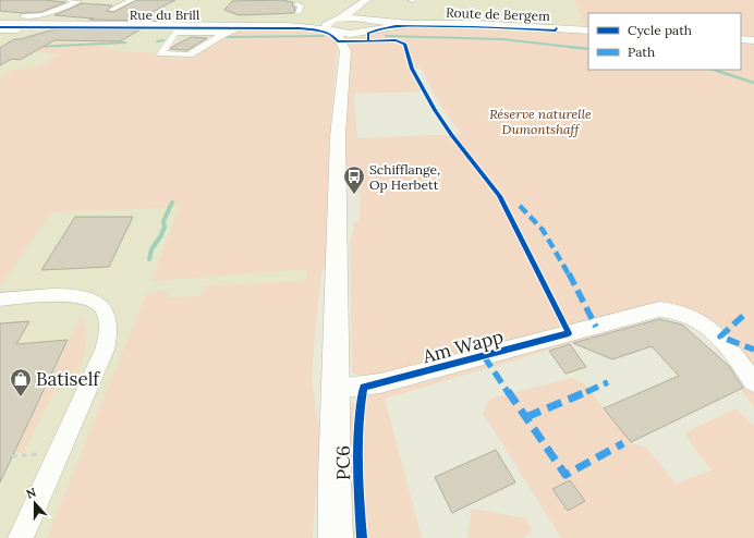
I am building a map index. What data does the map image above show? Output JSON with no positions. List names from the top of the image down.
{
  "streets": {
    "main road": ["Rue du Brill", "Route de Bergem"],
    "street": ["Am Wapp"],
    "cycle path": ["PC6"]
  },
  "parks": ["Réserve naturelle Dumontshaff"],
  "places": {
    "bus stop": ["Schifflange, Op Herbett"],
    "shop": ["Batiself"]
  },
  "legend": ["Cycle path", "Path"],
  "north": "top"
}
